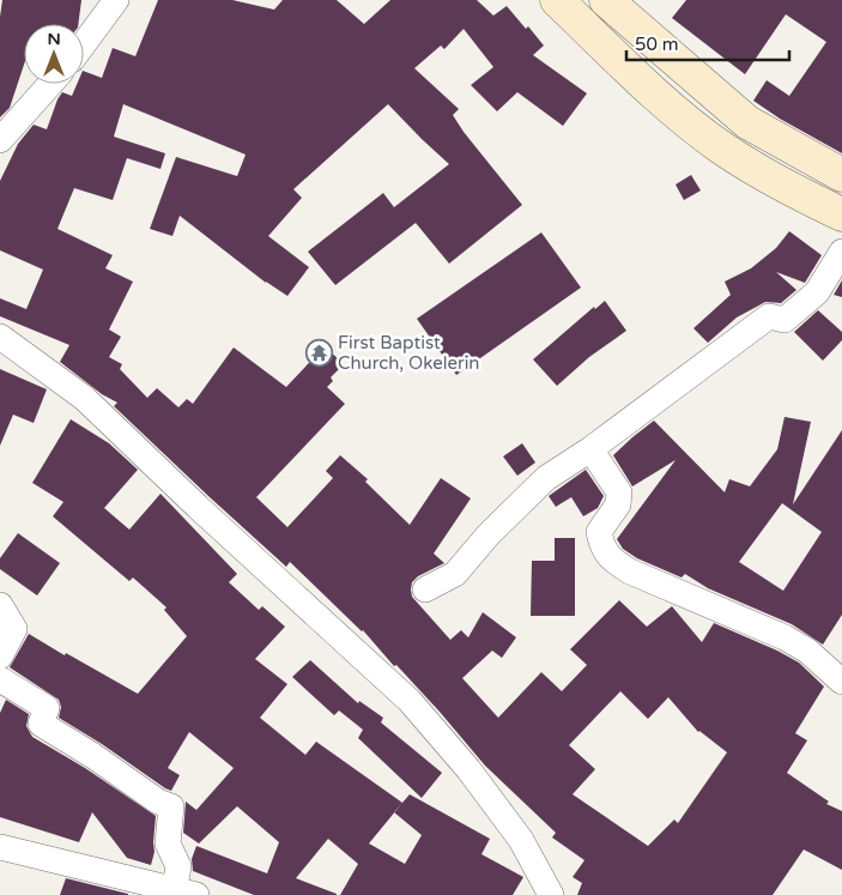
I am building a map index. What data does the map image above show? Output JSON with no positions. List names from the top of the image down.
{
  "places": {
    "temple": ["First Baptist Church, Okelerin"]
  },
  "scale_bar": "50 m",
  "north": "top"
}
